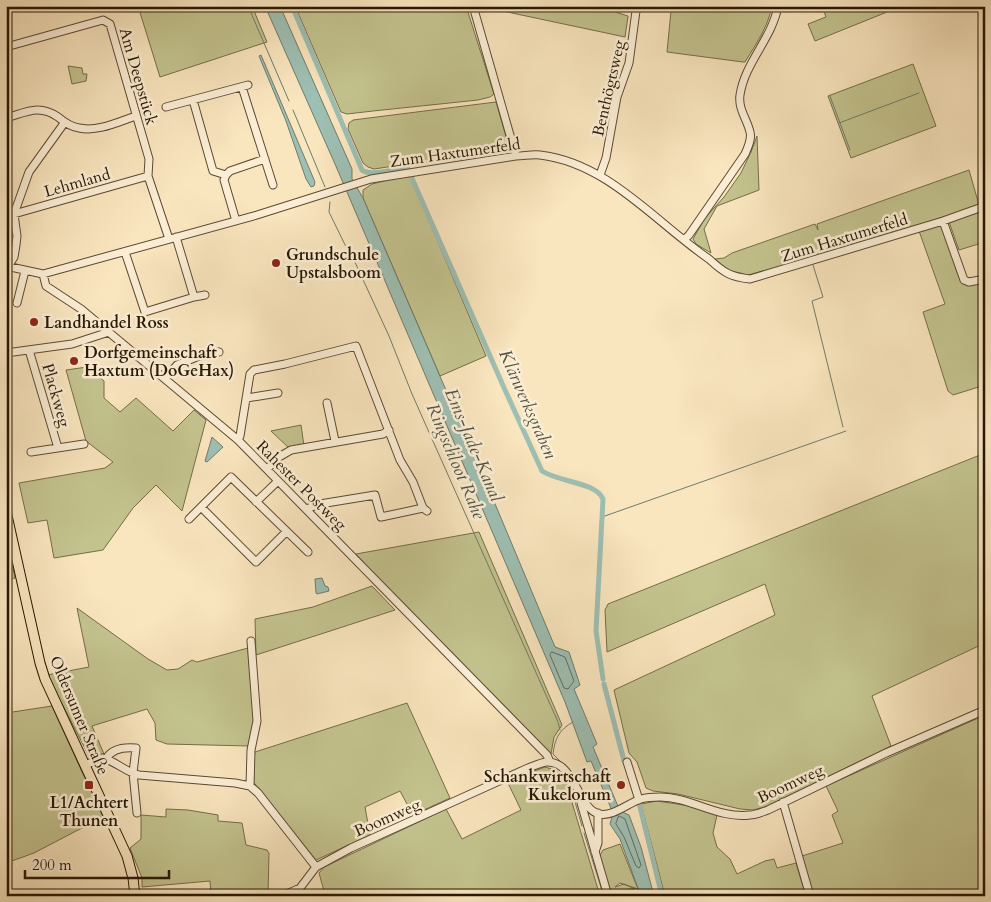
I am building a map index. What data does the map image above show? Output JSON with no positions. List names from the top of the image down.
{
  "streets": {
    "main road": ["Oldersumer Straße"],
    "street": [
      "Am Deepstück",
      "Benthögtsweg",
      "Zum Haxtumerfeld",
      "Lehmland",
      "Plackweg",
      "Rahester Postweg",
      "Boomweg"
    ]
  },
  "crossings": [
    ["Am Deepstück", "Zum Haxtumerfeld"],
    ["Am Deepstück", "Lehmland"],
    ["Benthögtsweg", "Zum Haxtumerfeld"],
    ["Zum Haxtumerfeld", "Rahester Postweg"],
    ["Rahester Postweg", "Boomweg"]
  ],
  "water": ["Klärwerksgraben", "Ems-Jade-Kanal", "Ringschloot Rahe"],
  "places": {
    "other": [
      "Grundschule Upstalsboom",
      "Landhandel Ross",
      "Dorfgemeinschaft Haxtum (DoGeHax)",
      "Schankwirtschaft Kukelorum"
    ],
    "transit": ["L1/Achtert Thunen"]
  },
  "scale_bar": "200 m"
}
